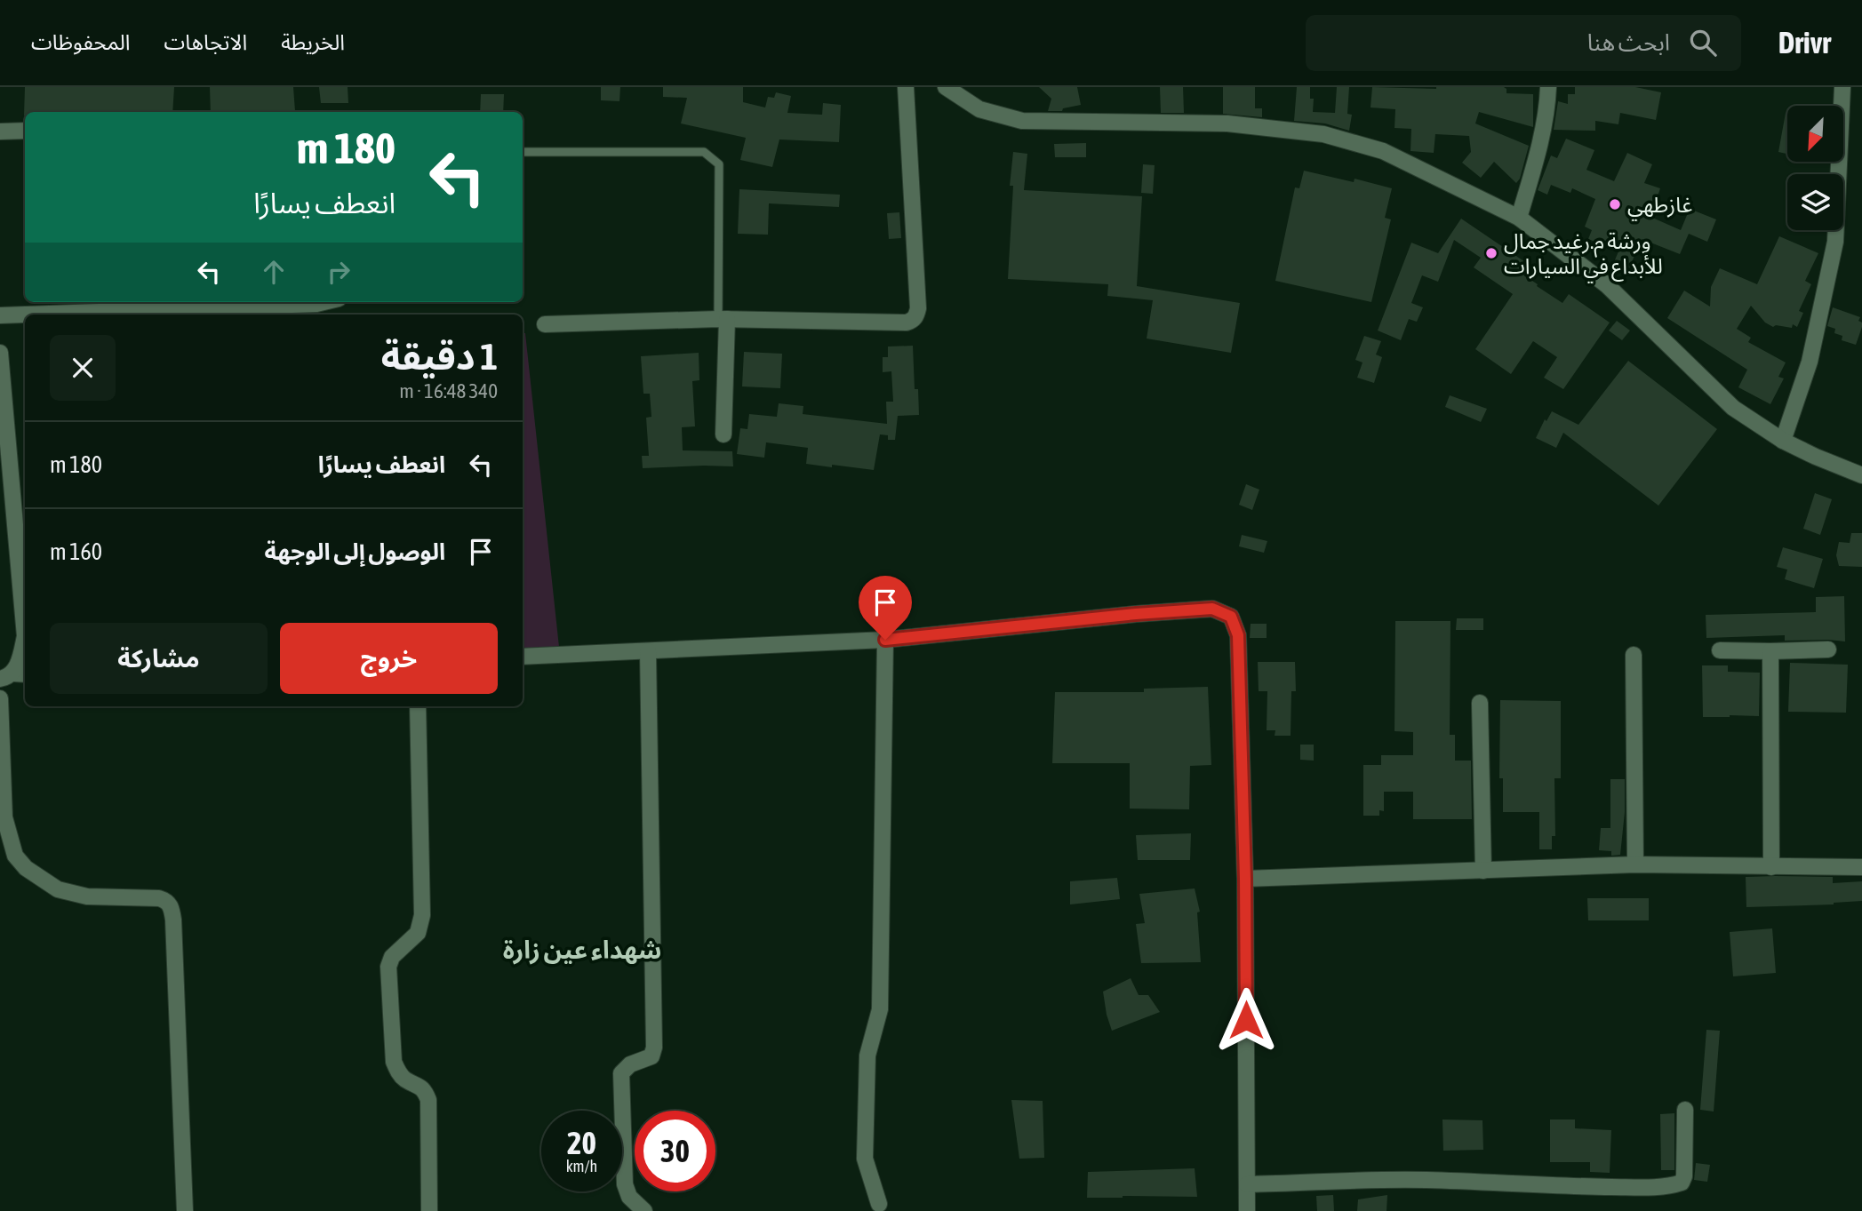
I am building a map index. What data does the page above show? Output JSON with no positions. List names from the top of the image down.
{
  "districts": ["شهداء عين زارة"],
  "places": ["غازطهي", "ورشة م.رغيد جمال للأبداع في السيارات"],
  "north": "bottom left",
  "page": {
    "header": "Drivr",
    "search": "ابحث هنا",
    "nav": ["الخريطة", "الاتجاهات", "المحفوظات"],
    "turn": ["180 m", "انعطف يسارًا"],
    "heading": ["1 دقيقة", "340 m · 16:48"],
    "list": [
      {
        "name": "انعطف يسارًا",
        "value": "180 m"
      },
      {
        "name": "الوصول إلى الوجهة",
        "value": "160 m"
      }
    ],
    "buttons": ["خروج", "مشاركة"],
    "speed": "20 km/h",
    "limit": "30"
  }
}
